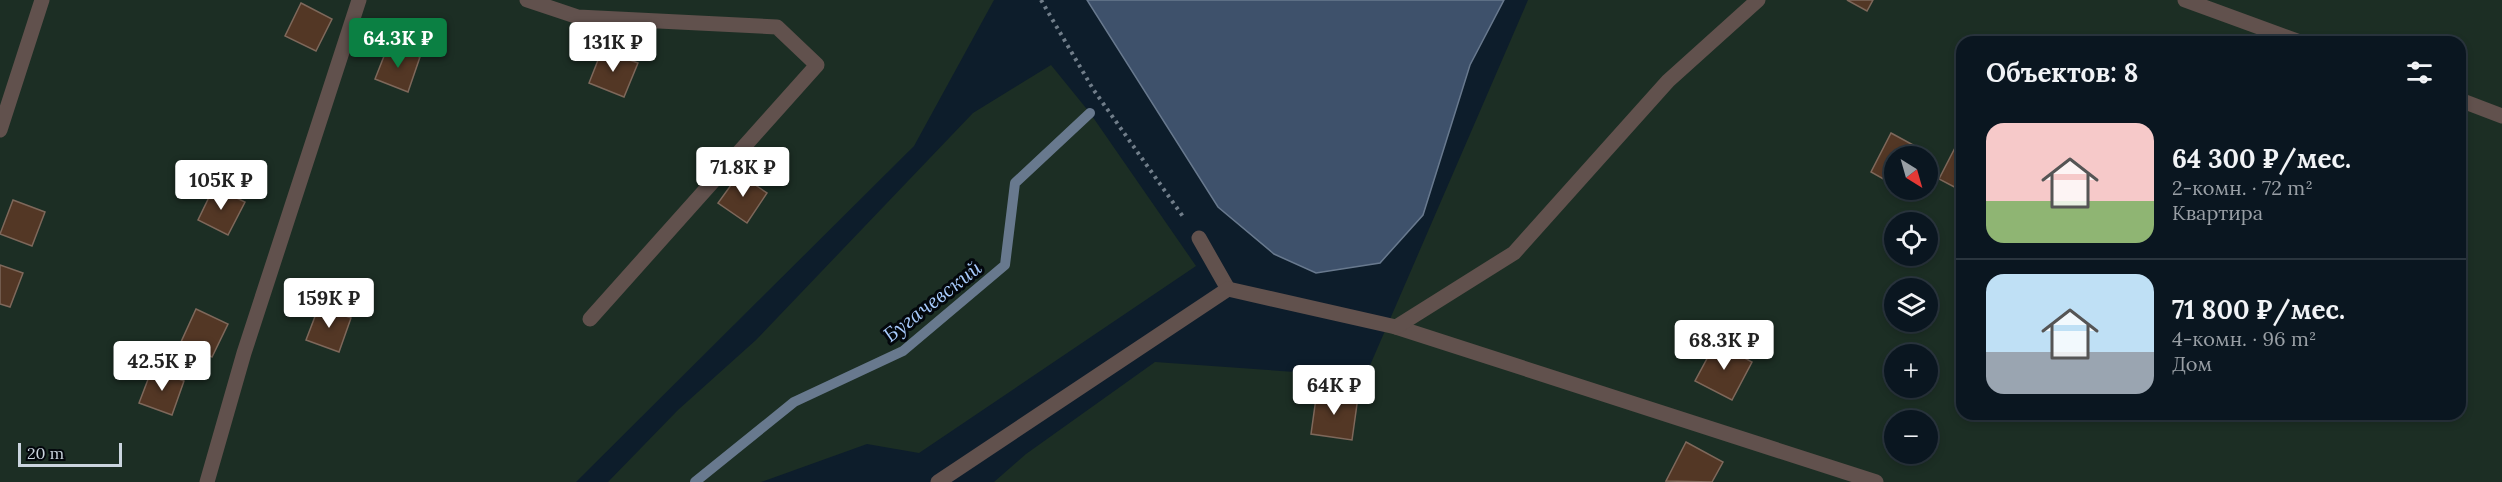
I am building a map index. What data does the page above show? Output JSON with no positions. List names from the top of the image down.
{
  "water": ["Бугачевский"],
  "scale_bar": "20 m",
  "north": "bottom right",
  "page": {
    "price": [
      "64.3K ₽",
      "131K ₽",
      "71.8K ₽",
      "105K ₽",
      "159K ₽",
      "68.3K ₽",
      "42.5K ₽",
      "64K ₽"
    ],
    "heading": "Объектов: 8",
    "list": [
      {
        "name": "64 300 ₽/мес.",
        "note": "2-комн. · 72 m² · Квартира"
      },
      {
        "name": "71 800 ₽/мес.",
        "note": "4-комн. · 96 m² · Дом"
      }
    ],
    "map_buttons": ["+", "−"],
    "scale": "20 m"
  }
}
